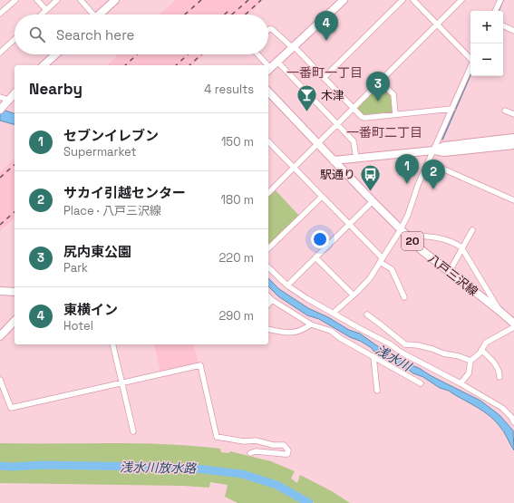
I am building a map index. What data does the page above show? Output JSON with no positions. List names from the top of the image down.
{
  "streets": {
    "main road": ["20", "八戸三沢線"]
  },
  "districts": ["一番町一丁目", "一番町二丁目"],
  "water": ["浅水川", "浅水川放水路"],
  "places": {
    "bar": ["木津"],
    "bus stop": ["駅通り"]
  },
  "page": {
    "map_buttons": ["+", "−"],
    "pins": [
      "4",
      "3",
      "1",
      "2"
    ],
    "search": "Search here",
    "heading": ["Nearby", "4 results"],
    "list": [
      {
        "mark": "1",
        "name": "セブンイレブン",
        "note": "Supermarket",
        "value": "150 m"
      },
      {
        "mark": "2",
        "name": "サカイ引越センター",
        "note": "Place · 八戸三沢線",
        "value": "180 m"
      },
      {
        "mark": "3",
        "name": "尻内東公園",
        "note": "Park",
        "value": "220 m"
      },
      {
        "mark": "4",
        "name": "東横イン",
        "note": "Hotel",
        "value": "290 m"
      }
    ]
  }
}
